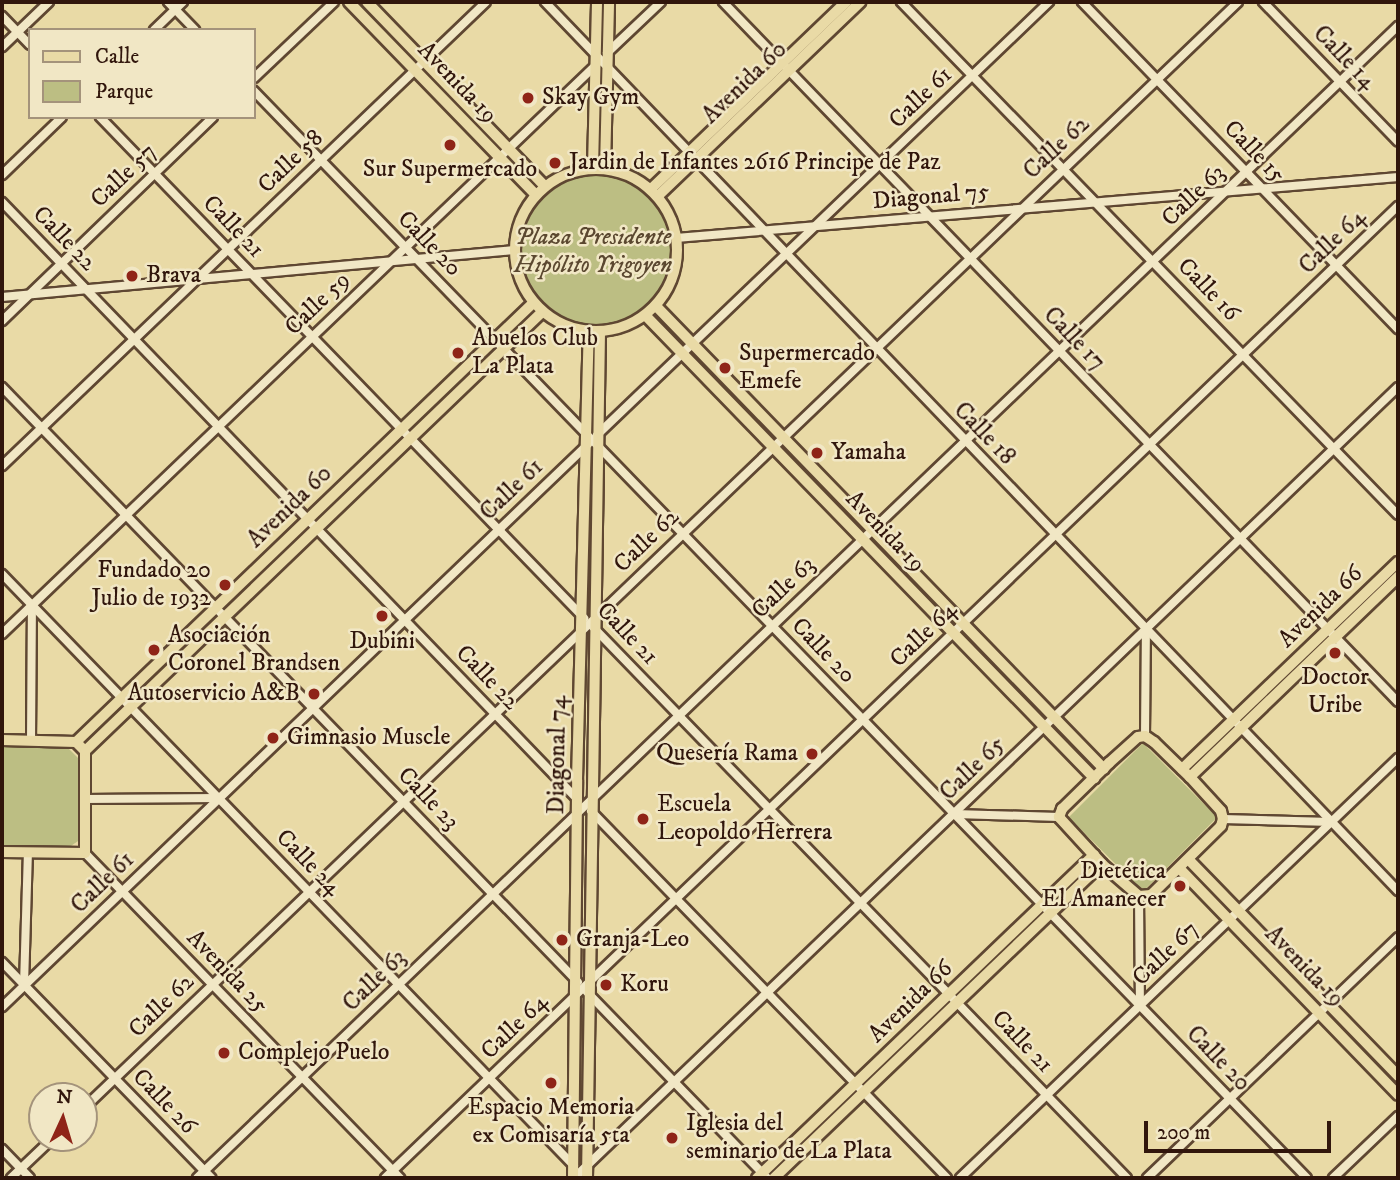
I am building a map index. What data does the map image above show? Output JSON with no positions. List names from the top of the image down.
{
  "streets": {
    "main road": [
      "Avenida 19",
      "Avenida 60",
      "Avenida 66",
      "Diagonal 74"
    ],
    "street": [
      "Calle 14",
      "Calle 61",
      "Calle 62",
      "Calle 15",
      "Calle 58",
      "Calle 57",
      "Calle 63",
      "Diagonal 75",
      "Calle 21",
      "Calle 22",
      "Calle 64",
      "Calle 20",
      "Calle 16",
      "Calle 59",
      "Calle 17",
      "Calle 18",
      "Calle 65",
      "Calle 23",
      "Calle 24",
      "Calle 67",
      "Avenida 25",
      "Calle 26"
    ]
  },
  "crossings": [
    ["Calle 14", "Calle 63"],
    ["Avenida 19", "Avenida 60"],
    ["Avenida 19", "Calle 61"],
    ["Avenida 19", "Calle 62"],
    ["Avenida 19", "Calle 58"],
    ["Avenida 19", "Calle 63"],
    ["Avenida 19", "Diagonal 75"],
    ["Avenida 19", "Calle 64"],
    ["Avenida 19", "Calle 59"],
    ["Avenida 19", "Diagonal 74"],
    ["Avenida 19", "Calle 65"],
    ["Avenida 19", "Calle 67"],
    ["Avenida 60", "Diagonal 75"],
    ["Avenida 60", "Calle 21"],
    ["Avenida 60", "Calle 22"],
    ["Avenida 60", "Calle 20"],
    ["Avenida 60", "Calle 17"],
    ["Avenida 60", "Calle 18"],
    ["Avenida 60", "Diagonal 74"],
    ["Avenida 60", "Calle 23"],
    ["Avenida 60", "Calle 24"],
    ["Calle 61", "Diagonal 75"],
    ["Calle 61", "Calle 21"],
    ["Calle 61", "Calle 22"],
    ["Calle 61", "Calle 20"],
    ["Calle 61", "Calle 16"],
    ["Calle 61", "Calle 17"],
    ["Calle 61", "Calle 18"],
    ["Calle 61", "Diagonal 74"],
    ["Calle 61", "Calle 23"],
    ["Calle 61", "Calle 24"],
    ["Calle 61", "Avenida 25"],
    ["Calle 61", "Calle 26"],
    ["Calle 62", "Calle 15"],
    ["Calle 62", "Diagonal 75"],
    ["Calle 62", "Calle 21"],
    ["Calle 62", "Calle 22"],
    ["Calle 62", "Calle 20"],
    ["Calle 62", "Calle 16"],
    ["Calle 62", "Calle 17"],
    ["Calle 62", "Calle 18"],
    ["Calle 62", "Diagonal 74"],
    ["Calle 62", "Calle 23"],
    ["Calle 62", "Calle 24"],
    ["Calle 62", "Avenida 25"],
    ["Calle 62", "Calle 26"],
    ["Calle 15", "Calle 63"],
    ["Calle 15", "Diagonal 75"],
    ["Calle 15", "Calle 64"],
    ["Calle 58", "Calle 21"],
    ["Calle 58", "Calle 22"],
    ["Calle 58", "Calle 20"],
    ["Calle 58", "Calle 23"],
    ["Calle 57", "Calle 21"],
    ["Calle 57", "Calle 22"],
    ["Calle 63", "Diagonal 75"],
    ["Calle 63", "Calle 21"],
    ["Calle 63", "Calle 22"],
    ["Calle 63", "Calle 20"],
    ["Calle 63", "Calle 16"],
    ["Calle 63", "Calle 17"],
    ["Calle 63", "Calle 18"],
    ["Calle 63", "Diagonal 74"],
    ["Calle 63", "Calle 23"],
    ["Calle 63", "Calle 24"],
    ["Calle 63", "Avenida 25"],
    ["Calle 63", "Calle 26"],
    ["Diagonal 75", "Calle 16"],
    ["Diagonal 75", "Calle 17"],
    ["Diagonal 75", "Calle 18"],
    ["Diagonal 75", "Diagonal 74"],
    ["Calle 21", "Calle 64"],
    ["Calle 21", "Calle 59"],
    ["Calle 21", "Avenida 66"],
    ["Calle 21", "Diagonal 74"],
    ["Calle 21", "Calle 65"],
    ["Calle 21", "Calle 67"],
    ["Calle 22", "Calle 64"],
    ["Calle 22", "Calle 59"],
    ["Calle 22", "Avenida 66"],
    ["Calle 22", "Diagonal 74"],
    ["Calle 22", "Calle 65"],
    ["Calle 64", "Calle 20"],
    ["Calle 64", "Calle 16"],
    ["Calle 64", "Calle 17"],
    ["Calle 64", "Calle 18"],
    ["Calle 64", "Diagonal 74"],
    ["Calle 64", "Calle 23"],
    ["Calle 64", "Calle 24"],
    ["Calle 64", "Avenida 25"],
    ["Calle 20", "Calle 59"],
    ["Calle 20", "Avenida 66"],
    ["Calle 20", "Diagonal 74"],
    ["Calle 20", "Calle 65"],
    ["Calle 20", "Calle 67"],
    ["Calle 16", "Calle 65"],
    ["Calle 59", "Calle 18"],
    ["Calle 59", "Calle 23"],
    ["Calle 59", "Calle 24"],
    ["Calle 17", "Avenida 66"],
    ["Calle 17", "Calle 65"],
    ["Calle 18", "Avenida 66"],
    ["Calle 18", "Calle 65"],
    ["Calle 18", "Calle 67"],
    ["Avenida 66", "Calle 23"],
    ["Diagonal 74", "Calle 65"],
    ["Diagonal 74", "Calle 23"],
    ["Diagonal 74", "Calle 24"],
    ["Calle 65", "Calle 23"],
    ["Calle 65", "Calle 24"]
  ],
  "parks": ["Plaza Presidente Hipólito Yrigoyen"],
  "places": [
    "Skay Gym",
    "Sur Supermercado",
    "Jardin de Infantes 2616 Principe de Paz",
    "Brava",
    "Abuelos Club La Plata",
    "Supermercado Emefe",
    "Yamaha",
    "Fundado 20 Julio de 1932",
    "Dubini",
    "Asociación Coronel Brandsen",
    "Doctor Uribe",
    "Autoservicio A&B",
    "Gimnasio Muscle",
    "Quesería Rama",
    "Escuela Leopoldo Herrera",
    "Dietética El Amanecer",
    "Granja-Leo",
    "Koru",
    "Complejo Puelo",
    "Espacio Memoria ex Comisaría 5ta",
    "Iglesia del seminario de La Plata"
  ],
  "legend": ["Calle", "Parque"],
  "scale_bar": "200 m",
  "north": "top"
}
